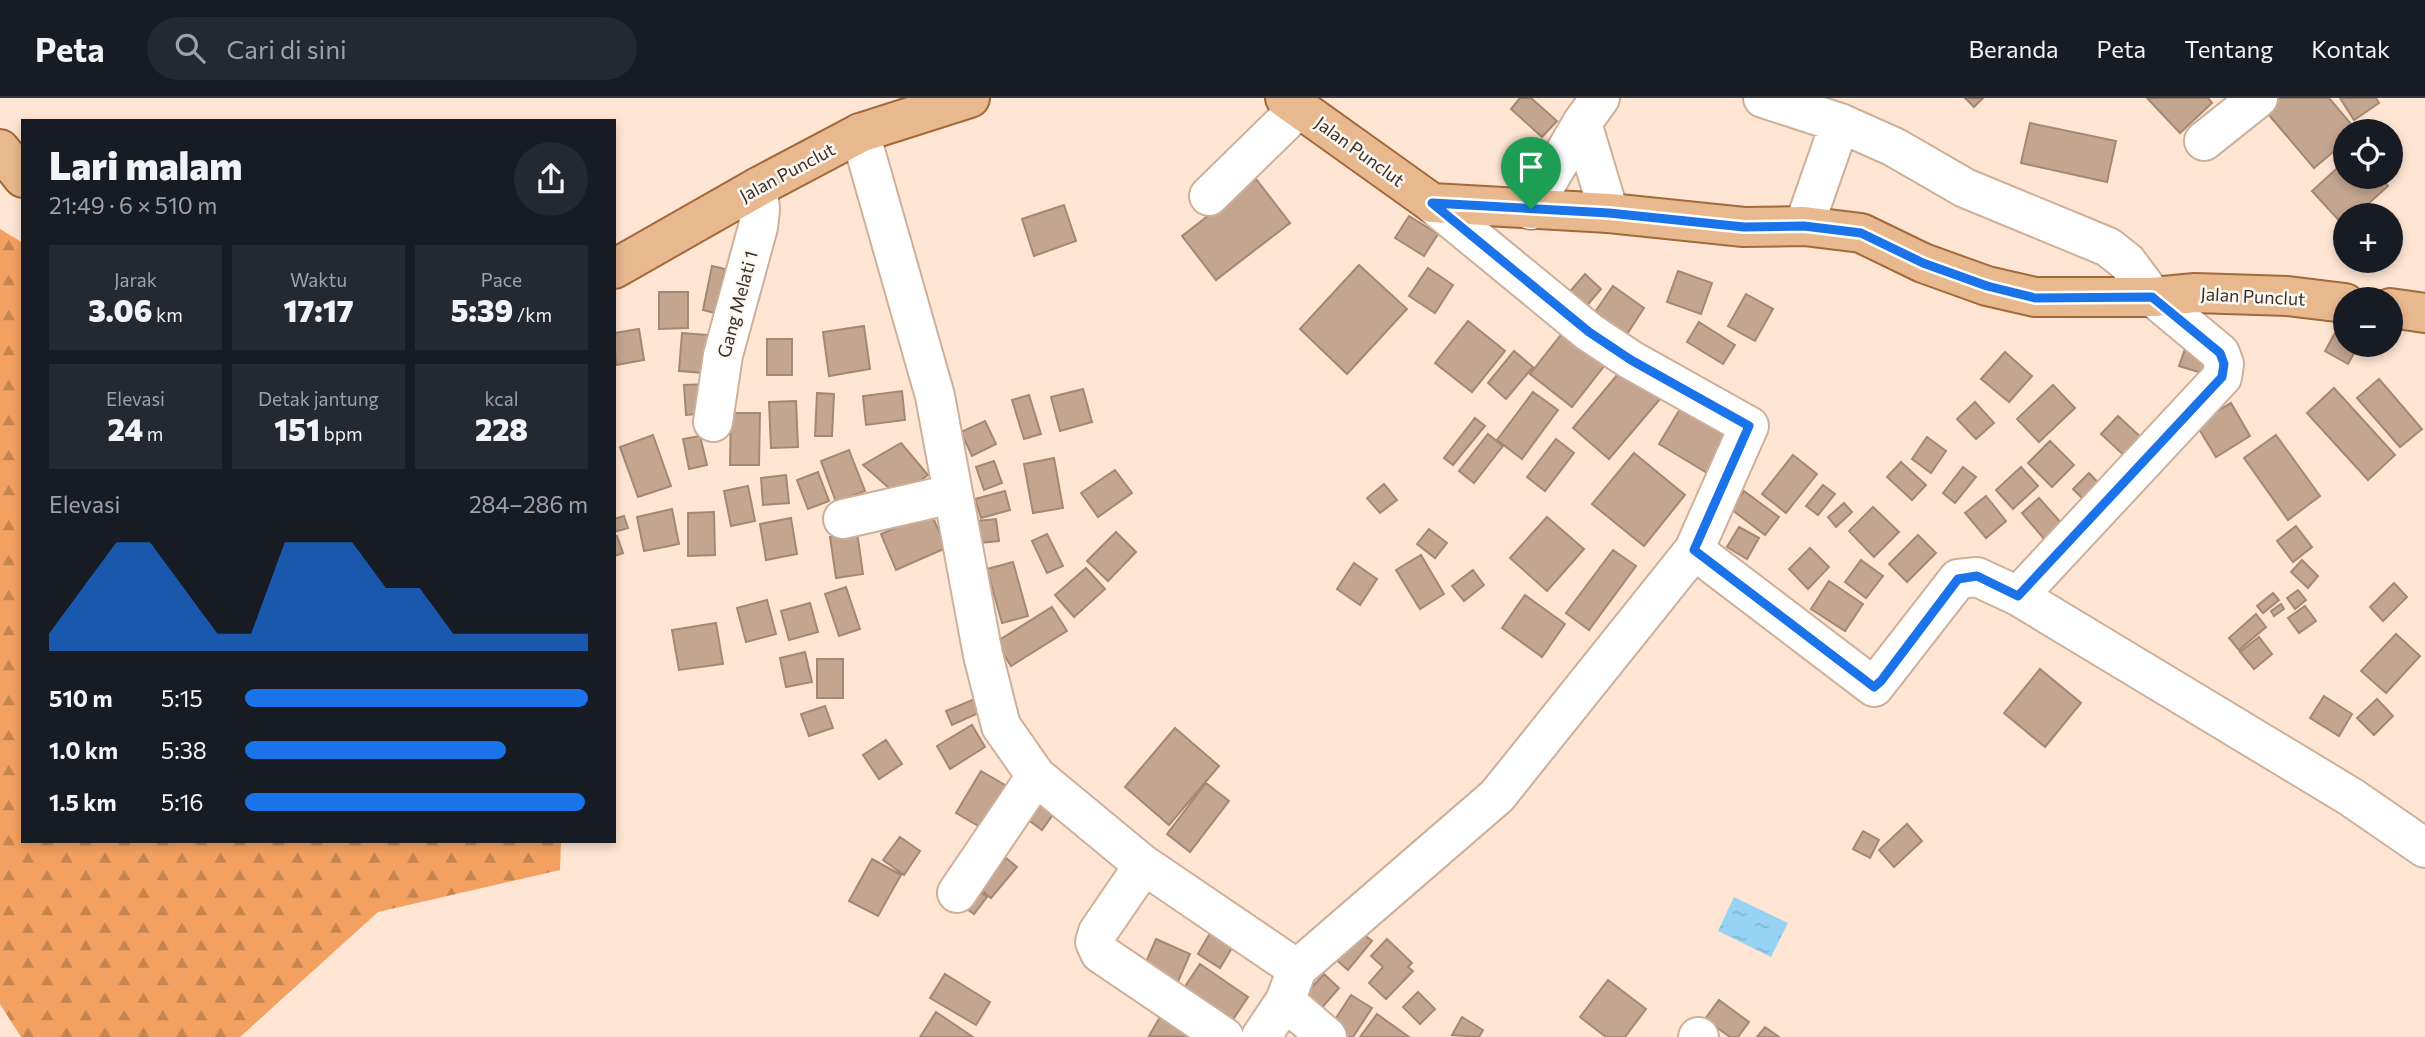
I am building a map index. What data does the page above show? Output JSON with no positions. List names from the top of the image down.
{
  "streets": {
    "main road": ["Jalan Punclut"],
    "street": ["Gang Melati 1"]
  },
  "crossings": [
    ["Jalan Punclut", "Gang Melati 1"]
  ],
  "page": {
    "header": "Peta",
    "search": "Cari di sini",
    "nav": [
      "Beranda",
      "Peta",
      "Tentang",
      "Kontak"
    ],
    "map_buttons": ["+", "−"],
    "heading": ["Lari malam", "21:49 · 6 × 510 m"],
    "stats": [
      ["Jarak", "3.06 km"],
      ["Waktu", "17:17"],
      ["Pace", "5:39 /km"],
      ["Elevasi", "24 m"],
      ["Detak jantung", "151 bpm"],
      ["kcal", "228"]
    ],
    "chart": ["Elevasi", "284–286 m"],
    "list": [
      {
        "name": "510 m",
        "note": "5:15"
      },
      {
        "name": "1.0 km",
        "note": "5:38"
      },
      {
        "name": "1.5 km",
        "note": "5:16"
      }
    ]
  }
}
